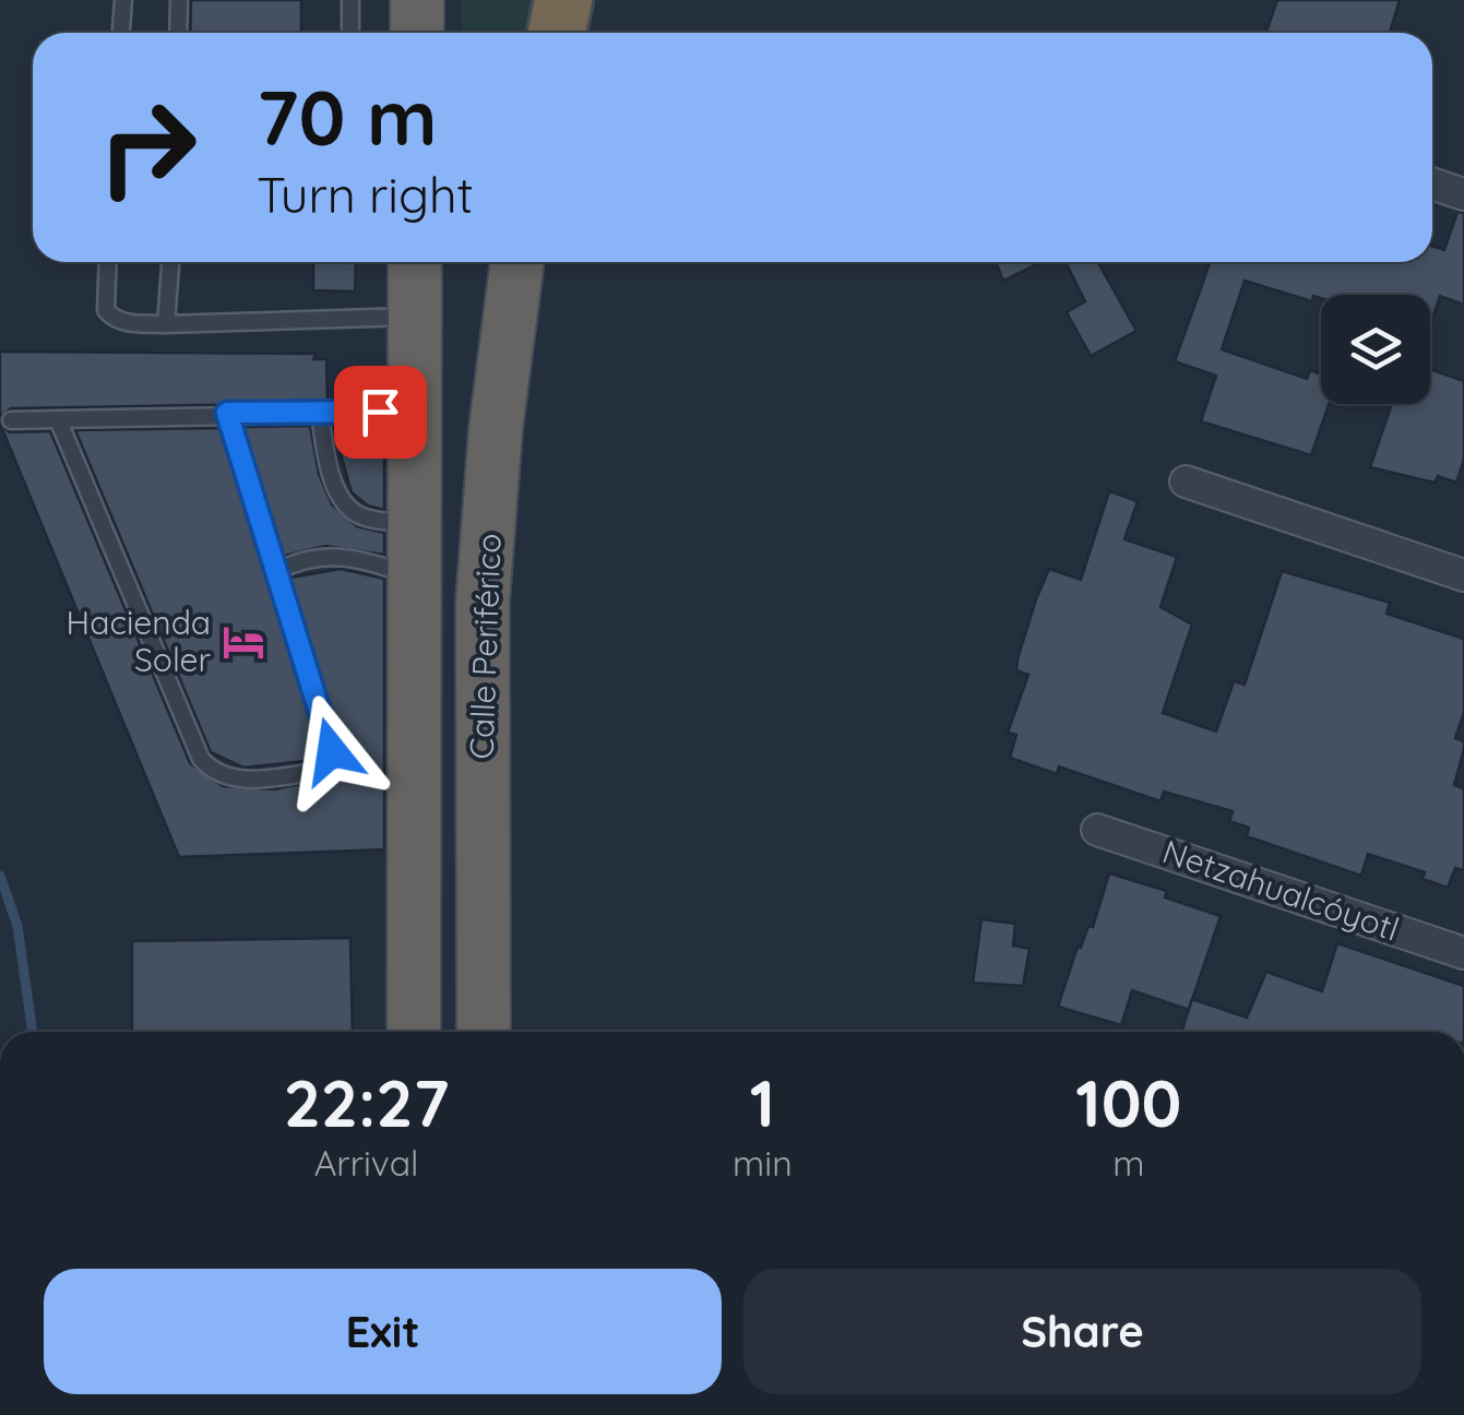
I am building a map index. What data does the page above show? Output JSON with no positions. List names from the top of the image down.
{
  "streets": {
    "highway": ["Calle Periférico"],
    "street": ["Netzahualcóyotl"]
  },
  "places": {
    "hotel": ["Hacienda Soler"]
  },
  "page": {
    "turn": ["70 m", "Turn right"],
    "eta": [
      "22:27",
      "Arrival",
      "1",
      "min",
      "100",
      "m"
    ],
    "buttons": ["Exit", "Share"]
  }
}
